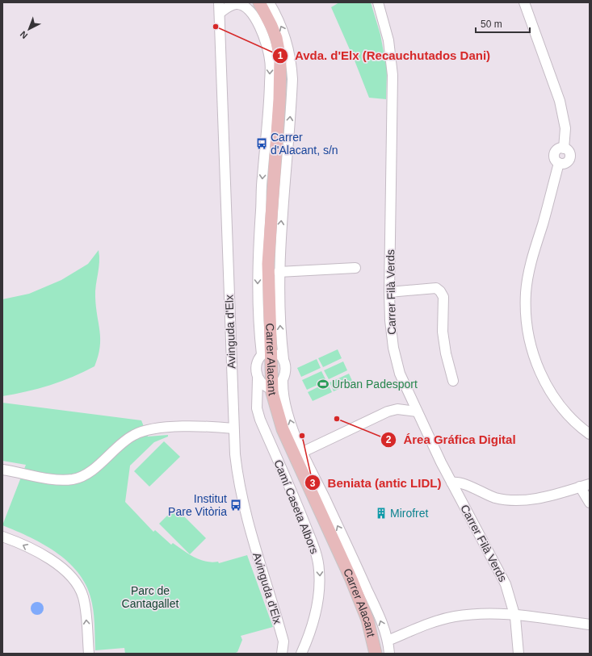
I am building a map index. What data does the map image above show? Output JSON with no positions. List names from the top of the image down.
{
  "streets": {
    "main road": ["Carrer Alacant"],
    "street": ["Carrer Filà Verds", "Avinguda d'Elx", "Camí Caseta Albors"]
  },
  "crossings": [
    ["Avinguda d'Elx", "Carrer Alacant"],
    ["Carrer Alacant", "Camí Caseta Albors"]
  ],
  "one_way": ["Camí Caseta Albors"],
  "parks": ["Parc de Cantagallet"],
  "places": {
    "other": ["Avda. d'Elx (Recauchutados Dani)", "Área Gráfica Digital", "Beniata (antic LIDL)"],
    "bus stop": ["Carrer d'Alacant, s/n", "Institut Pare Vitòria"],
    "sports": ["Urban Padesport"],
    "building": ["Mirofret"]
  },
  "scale_bar": "50 m",
  "north": "bottom left"
}
